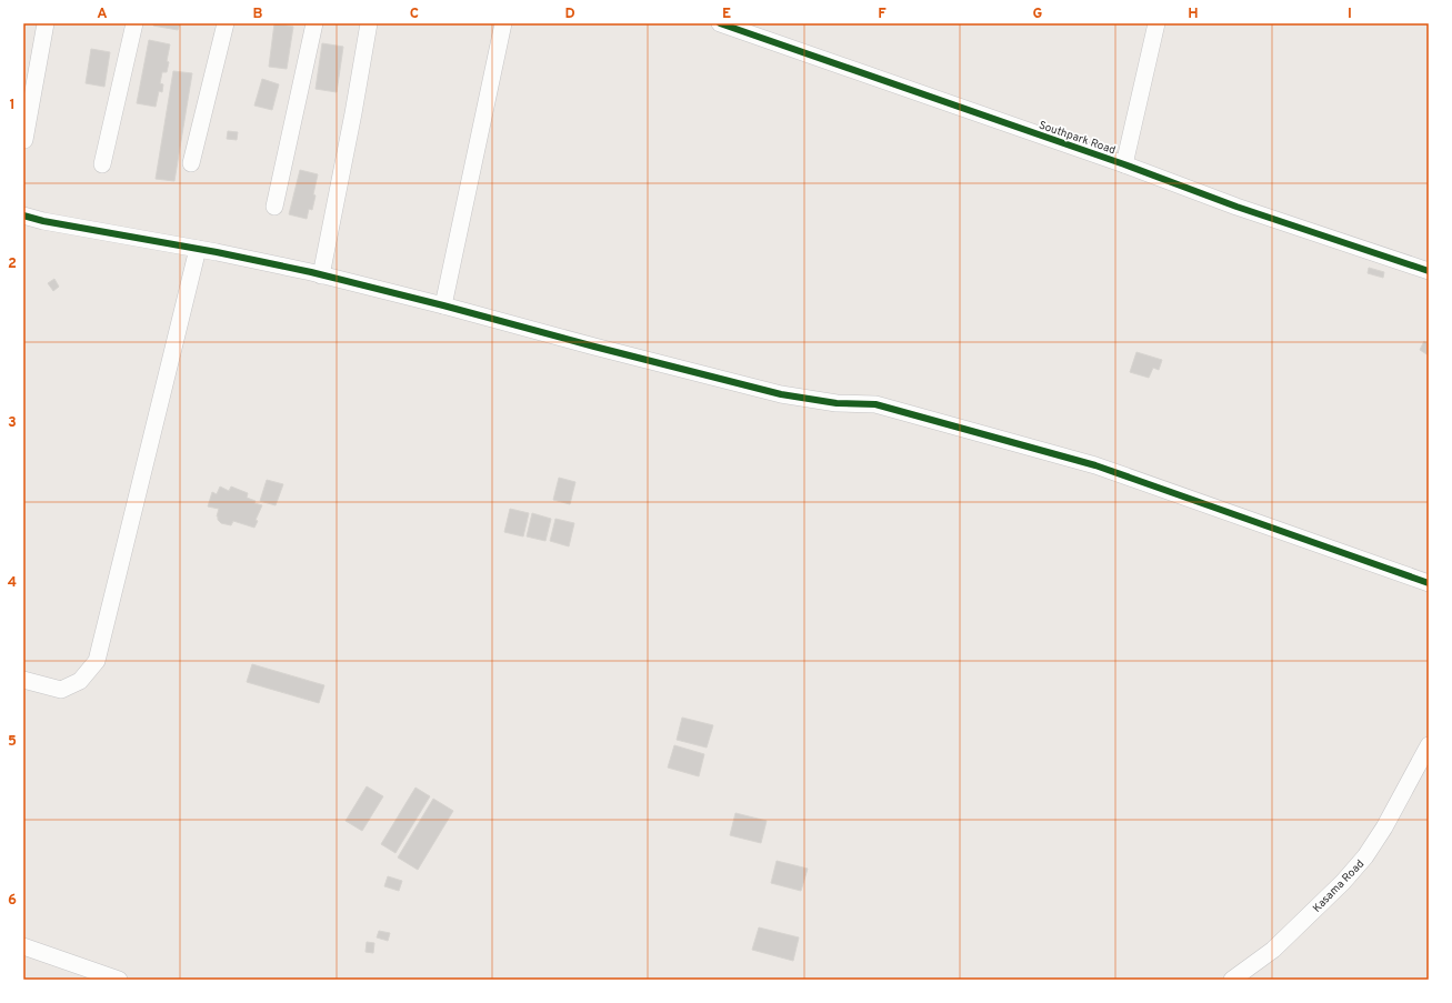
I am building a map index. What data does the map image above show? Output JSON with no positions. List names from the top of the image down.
{
  "streets": {
    "street": ["Southpark Road", "Kasama Road"]
  },
  "grid": {
    "columns": [
      "A",
      "B",
      "C",
      "D",
      "E",
      "F",
      "G",
      "H",
      "I"
    ],
    "rows": [
      "1",
      "2",
      "3",
      "4",
      "5",
      "6"
    ]
  }
}
